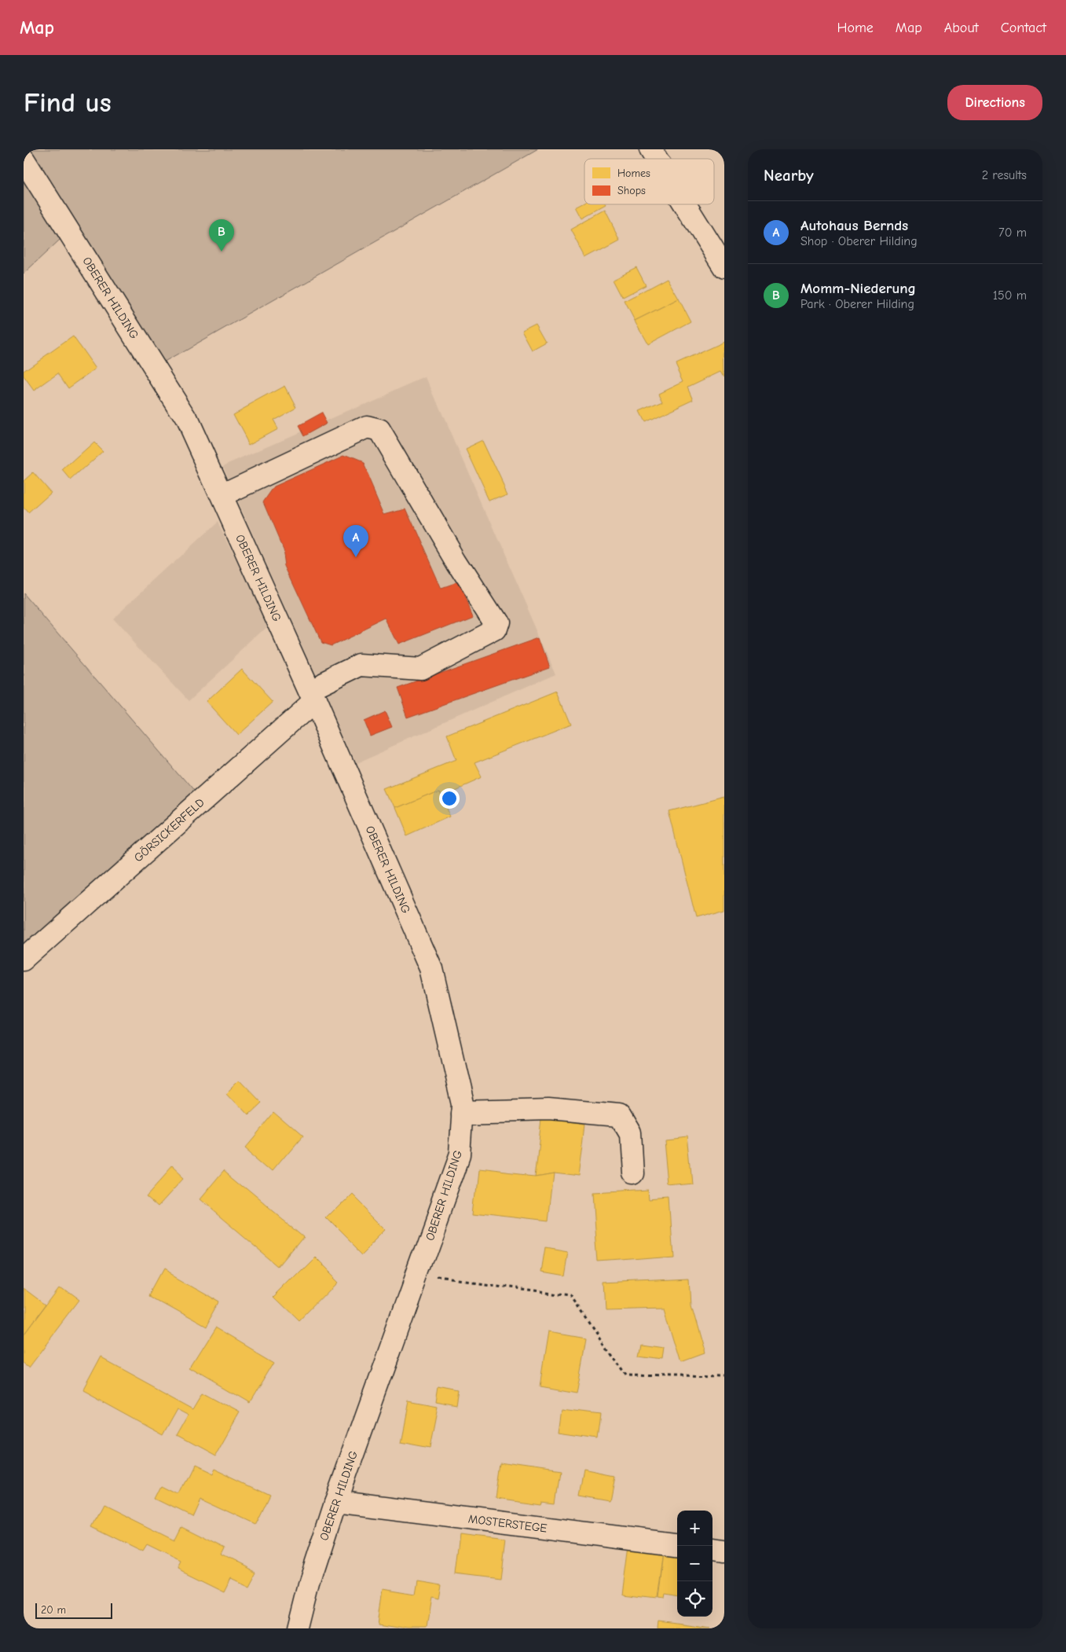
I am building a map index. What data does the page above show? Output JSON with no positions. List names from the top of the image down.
{
  "streets": {
    "street": ["OBERER HILDING", "GÖRSICKERFELD", "MOSTERSTEGE"]
  },
  "crossings": [
    ["OBERER HILDING", "GÖRSICKERFELD"],
    ["OBERER HILDING", "MOSTERSTEGE"]
  ],
  "legend": ["Homes", "Shops"],
  "scale_bar": "20 m",
  "page": {
    "header": "Map",
    "nav": [
      "Home",
      "Map",
      "About",
      "Contact"
    ],
    "buttons": "Directions",
    "title": "Find us",
    "heading": ["Nearby", "2 results"],
    "list": [
      {
        "mark": "A",
        "name": "Autohaus Bernds",
        "note": "Shop · Oberer Hilding",
        "value": "70 m"
      },
      {
        "mark": "B",
        "name": "Momm-Niederung",
        "note": "Park · Oberer Hilding",
        "value": "150 m"
      }
    ],
    "pins": ["B", "A"],
    "map_buttons": ["+", "−"],
    "scale": "20 m"
  }
}
